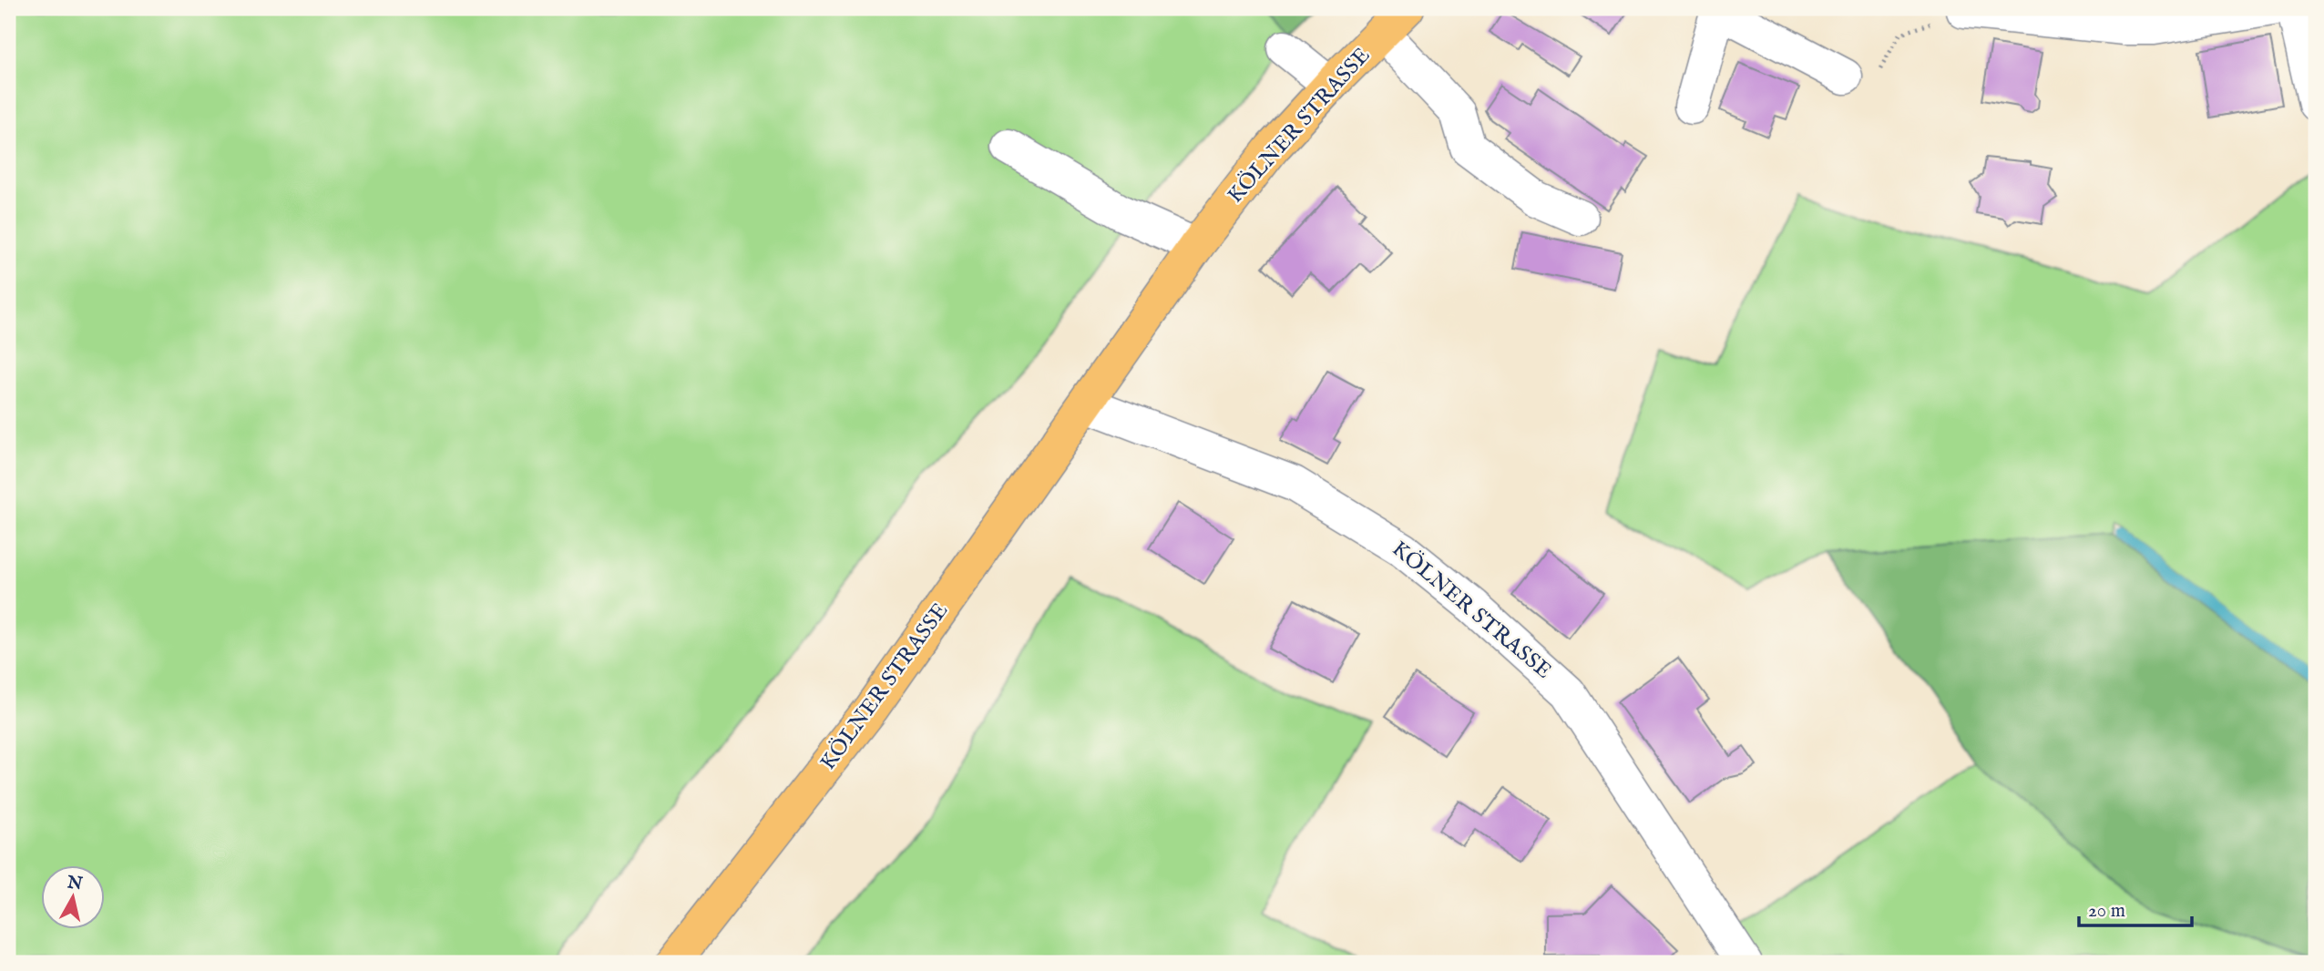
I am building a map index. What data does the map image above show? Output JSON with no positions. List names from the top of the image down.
{
  "streets": {
    "main road": ["KÖLNER STRASSE"]
  },
  "scale_bar": "20 m",
  "north": "top"
}
